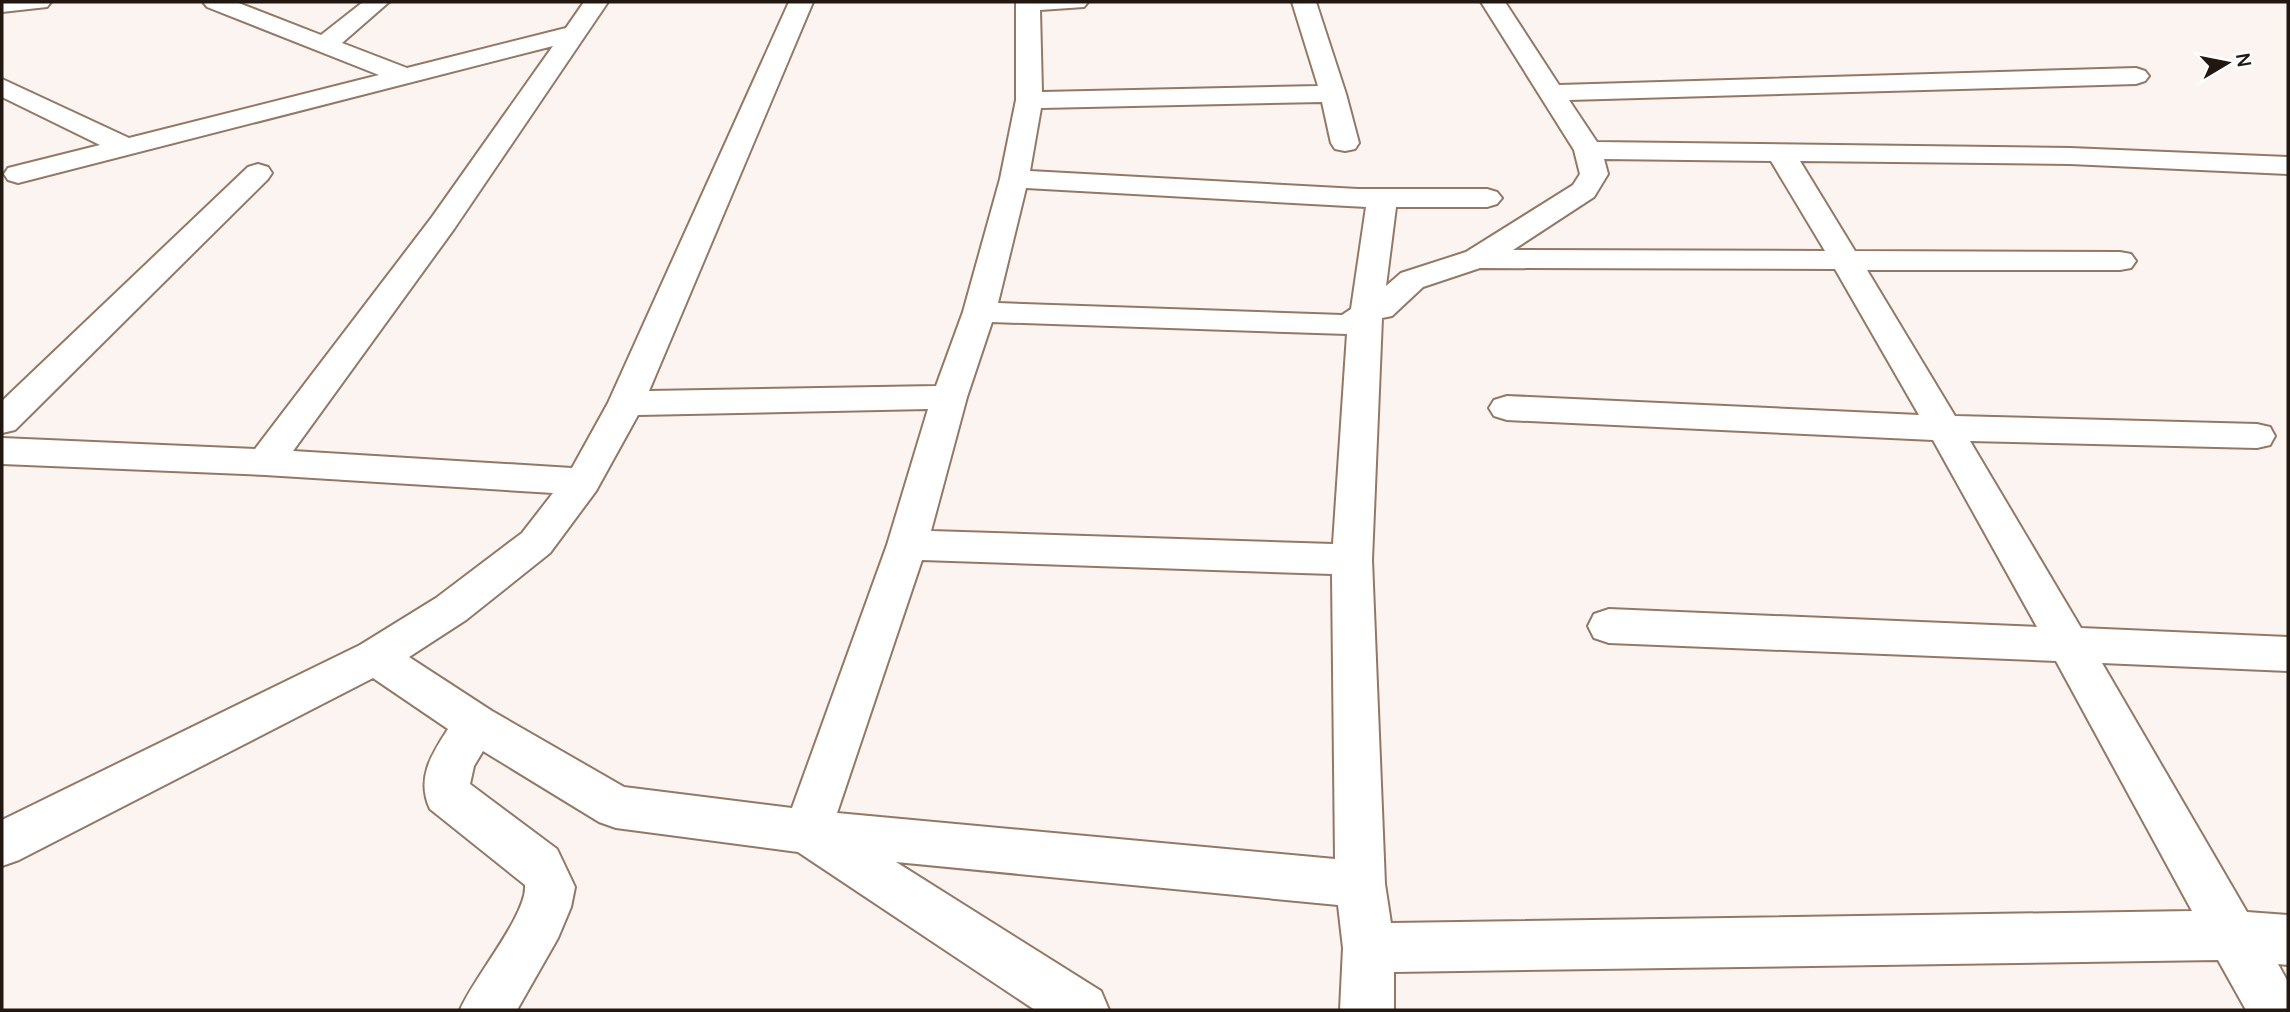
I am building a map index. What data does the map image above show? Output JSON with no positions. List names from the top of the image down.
{
  "north": "right"
}
